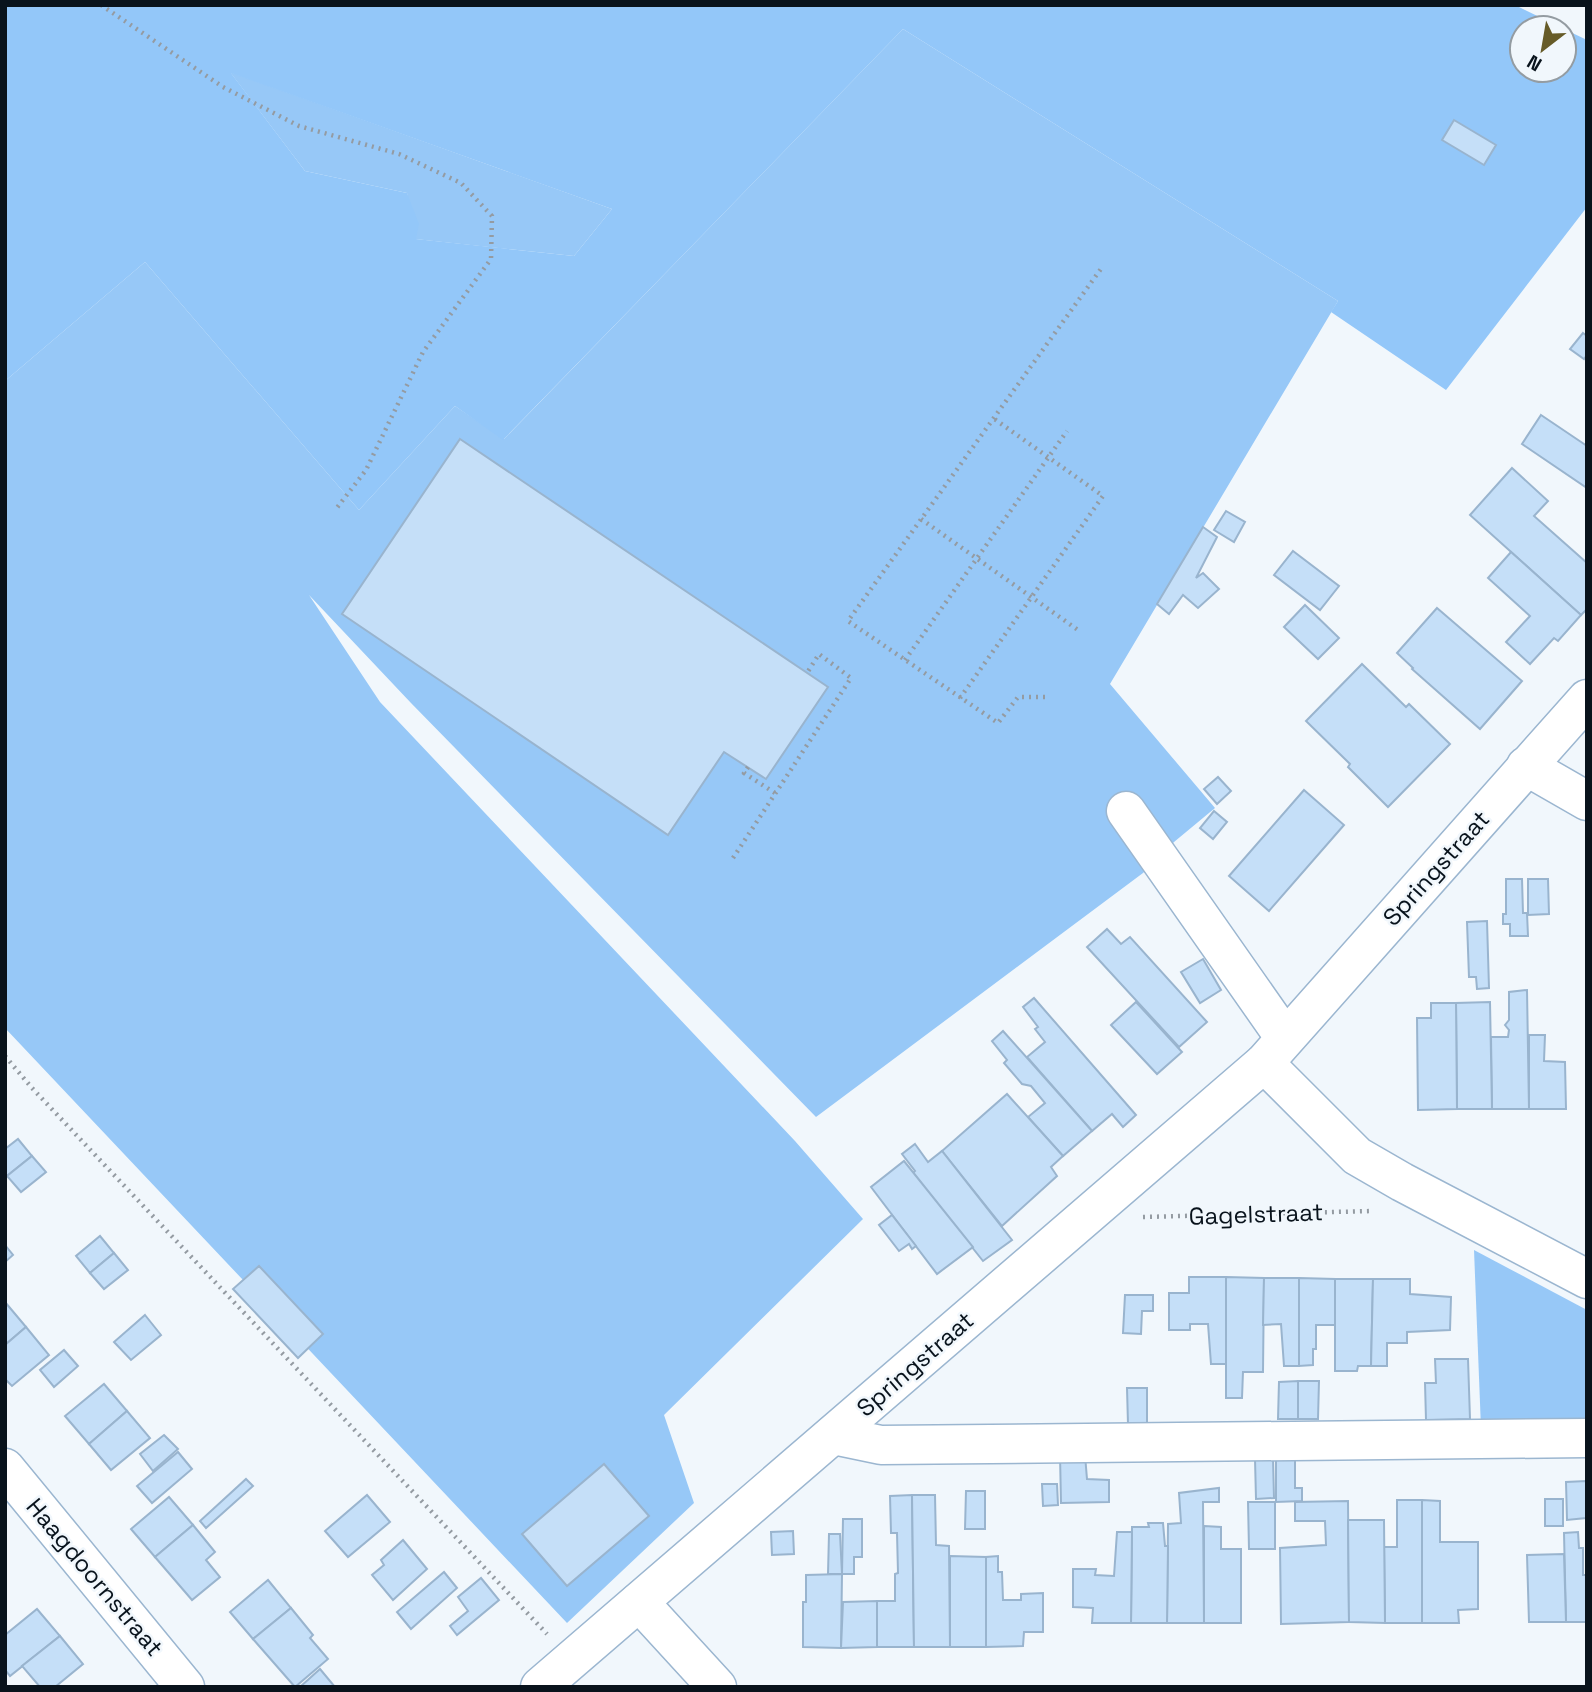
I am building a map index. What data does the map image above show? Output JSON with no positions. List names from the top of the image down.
{
  "streets": {
    "street": ["Springstraat", "Haagdoornstraat"],
    "path": ["Gagelstraat"]
  },
  "crossings": [
    ["Springstraat", "Gagelstraat"]
  ],
  "north": "bottom left"
}
